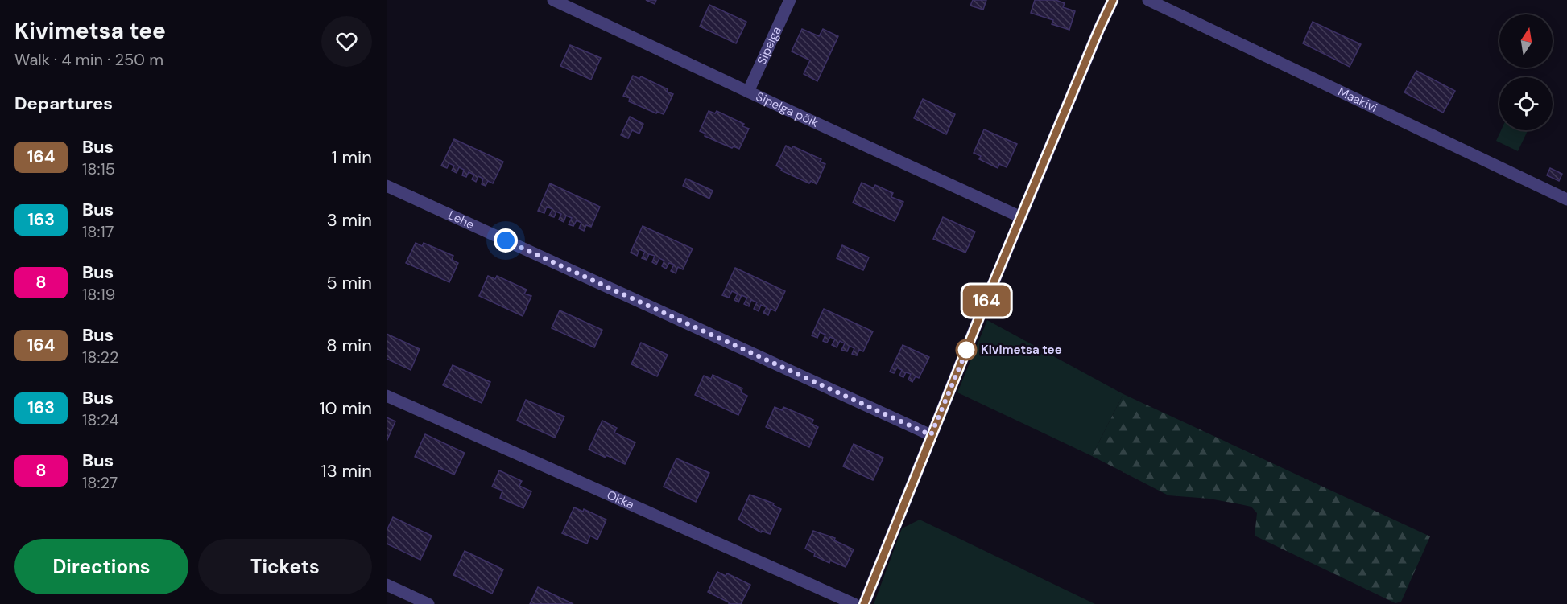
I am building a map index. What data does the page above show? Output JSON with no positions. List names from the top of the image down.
{
  "streets": {
    "street": [
      "Sipelga",
      "Maakivi",
      "Sipelga põik",
      "Lehe",
      "Okka"
    ]
  },
  "crossings": [
    ["Sipelga", "Sipelga põik"]
  ],
  "places": ["Kivimetsa tee"],
  "lines": ["bus line 164"],
  "north": "top",
  "page": {
    "heading": [
      ["Kivimetsa tee", "Walk · 4 min · 250 m"],
      "Departures"
    ],
    "on_map": "164",
    "list": [
      {
        "mark": "164",
        "name": "Bus",
        "note": "18:15",
        "value": "1 min"
      },
      {
        "mark": "163",
        "name": "Bus",
        "note": "18:17",
        "value": "3 min"
      },
      {
        "mark": "8",
        "name": "Bus",
        "note": "18:19",
        "value": "5 min"
      },
      {
        "mark": "164",
        "name": "Bus",
        "note": "18:22",
        "value": "8 min"
      },
      {
        "mark": "163",
        "name": "Bus",
        "note": "18:24",
        "value": "10 min"
      },
      {
        "mark": "8",
        "name": "Bus",
        "note": "18:27",
        "value": "13 min"
      }
    ],
    "buttons": ["Directions", "Tickets"]
  }
}
